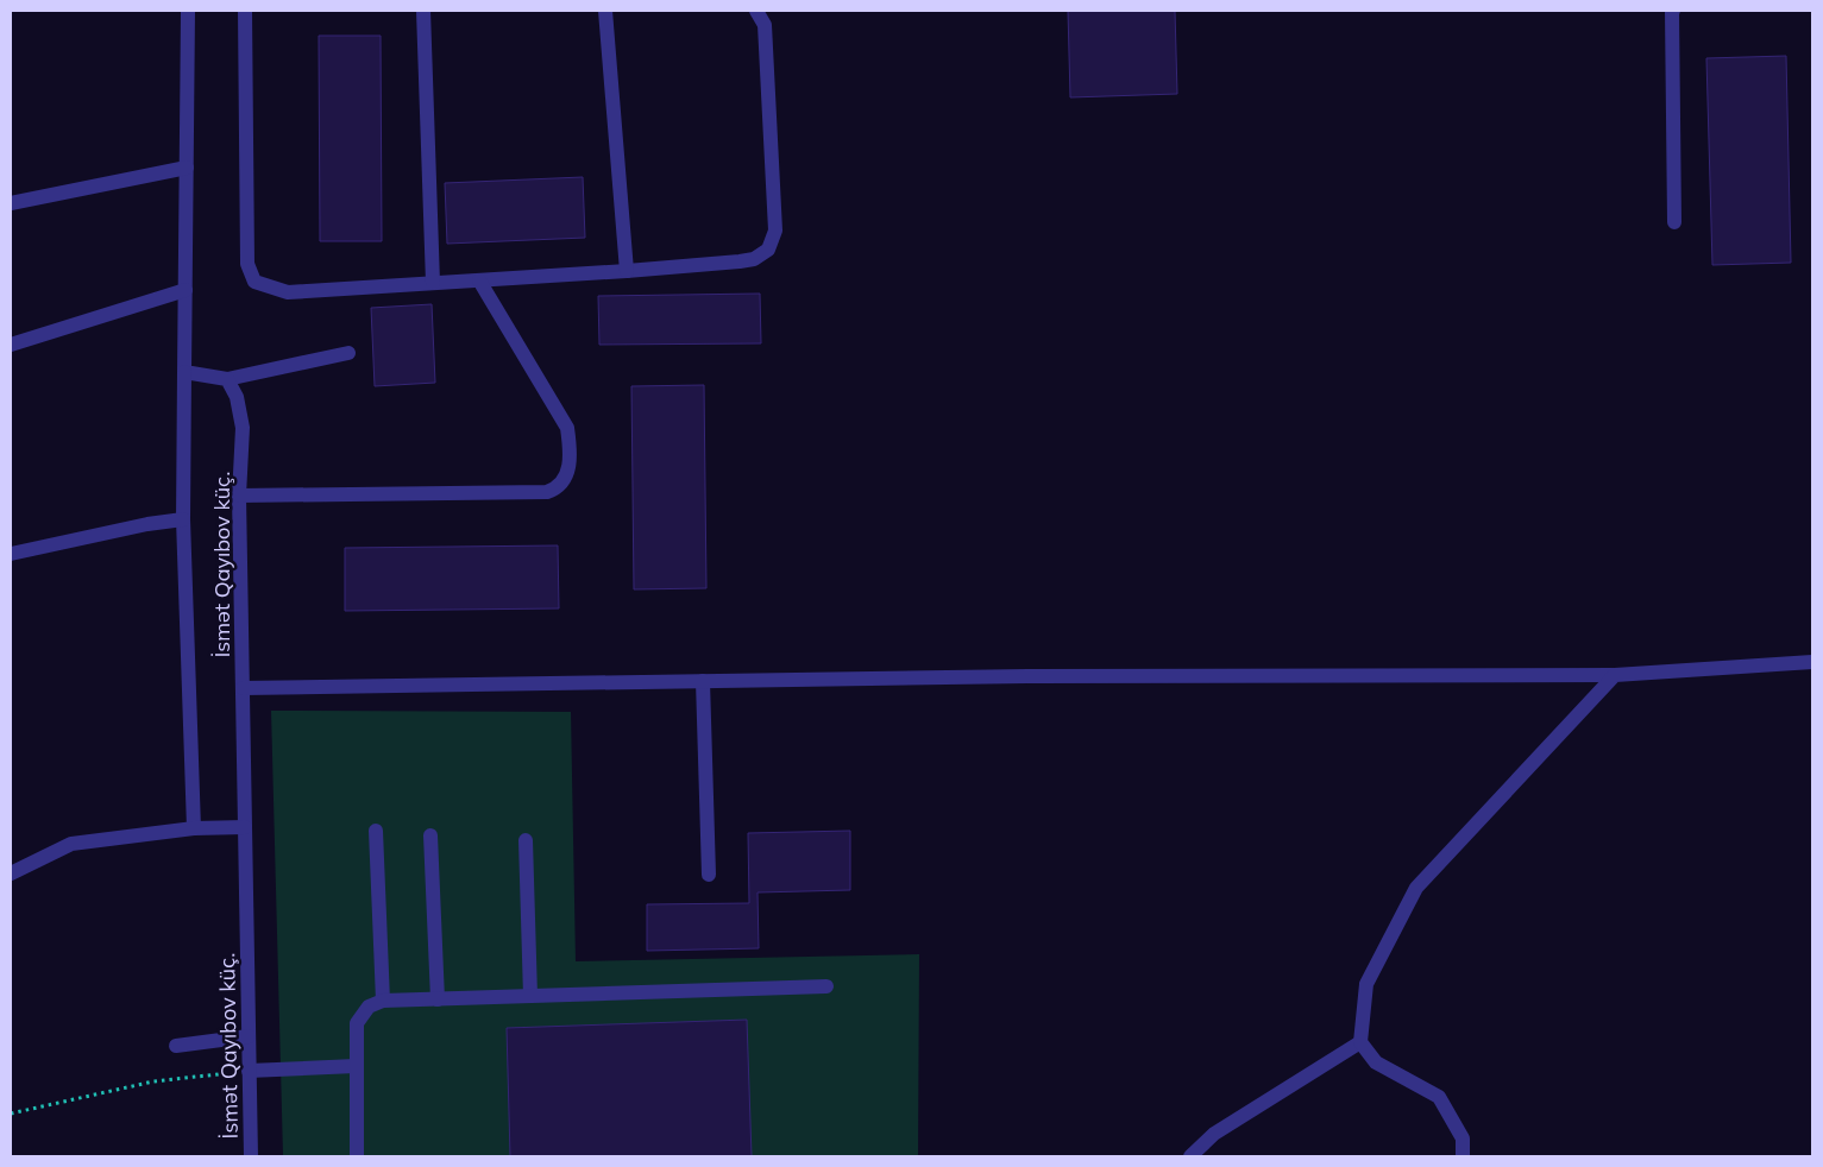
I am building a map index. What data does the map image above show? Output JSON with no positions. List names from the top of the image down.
{
  "streets": {
    "street": ["İsmət Qayıbov küç."]
  }
}
